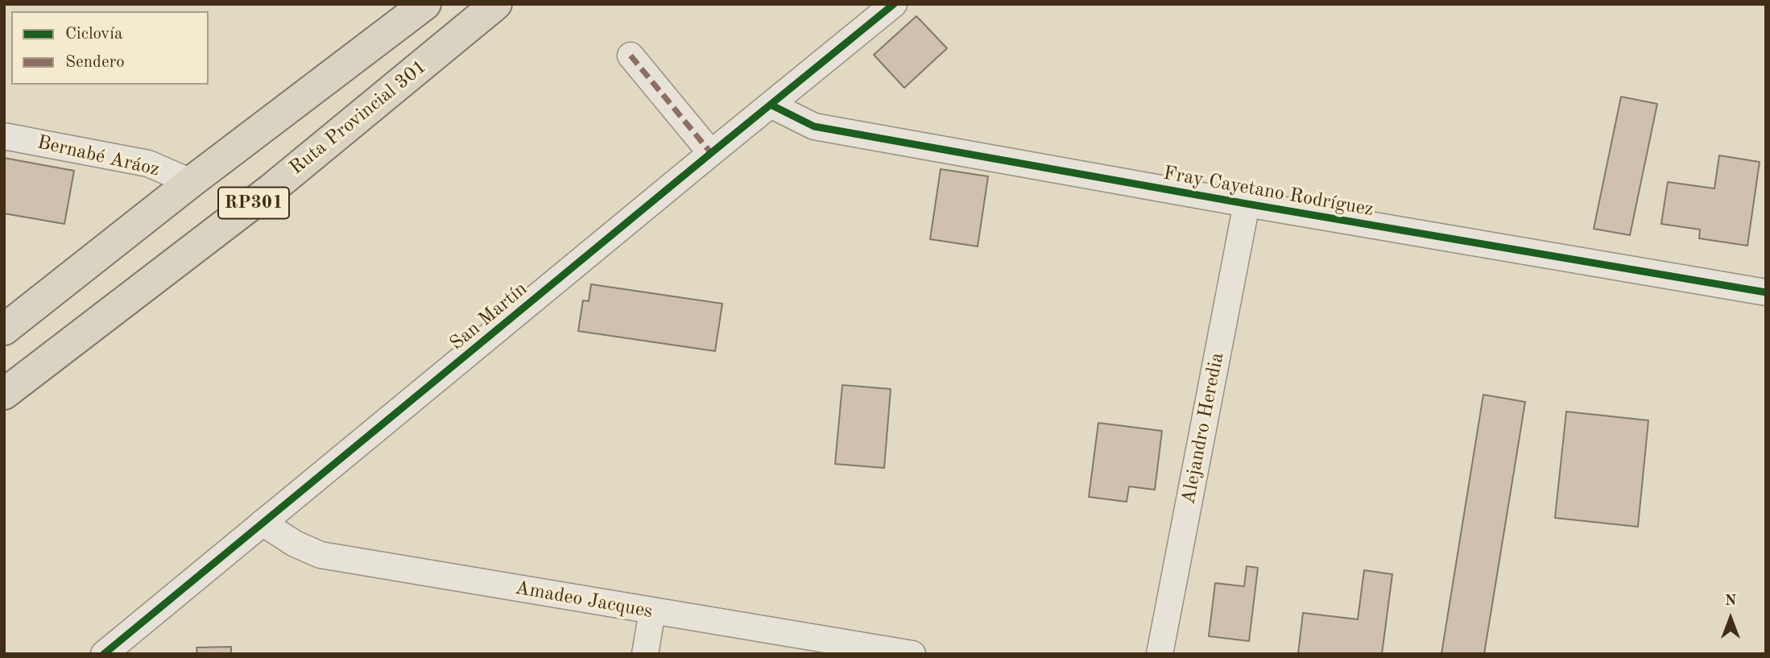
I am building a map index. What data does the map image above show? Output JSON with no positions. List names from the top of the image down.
{
  "streets": {
    "main road": ["Ruta Provincial 301", "RP301"],
    "street": [
      "Bernabé Aráoz",
      "Fray Cayetano Rodríguez",
      "San Martín",
      "Alejandro Heredia",
      "Amadeo Jacques"
    ]
  },
  "crossings": [
    ["Bernabé Aráoz", "RP301"],
    ["Fray Cayetano Rodríguez", "San Martín"],
    ["Fray Cayetano Rodríguez", "Alejandro Heredia"],
    ["San Martín", "Amadeo Jacques"]
  ],
  "legend": ["Ciclovía", "Sendero"],
  "north": "top"
}
